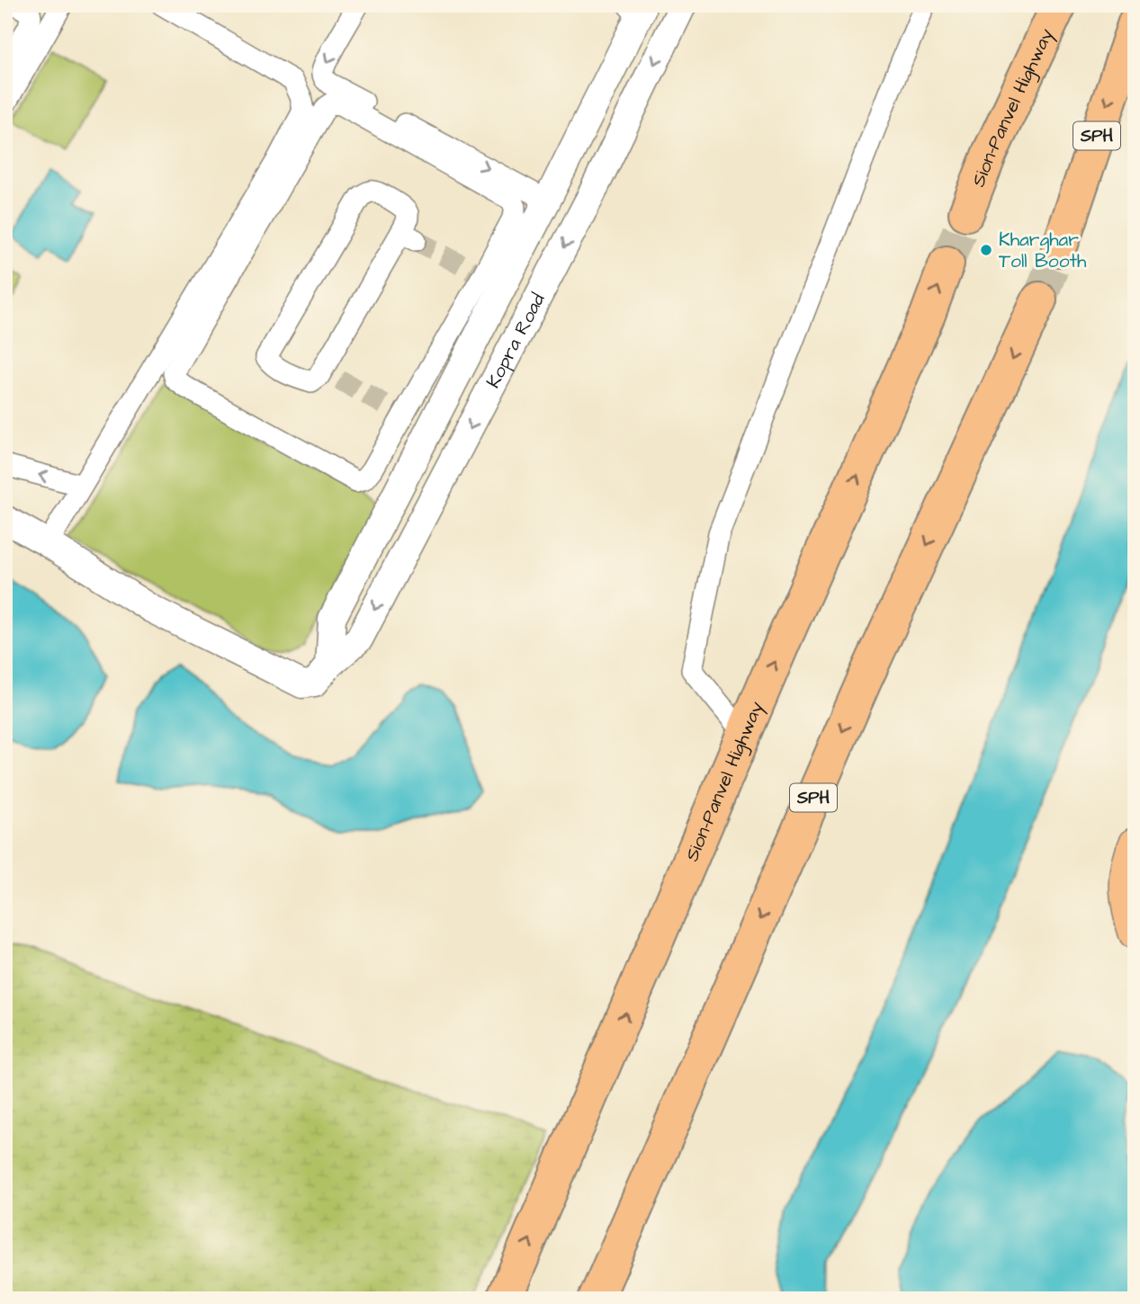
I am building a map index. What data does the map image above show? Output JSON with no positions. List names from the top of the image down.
{
  "streets": {
    "highway": ["Sion-Panvel Highway", "SPH"],
    "street": ["Kopra Road"]
  },
  "places": ["Kharghar Toll Booth"]
}
